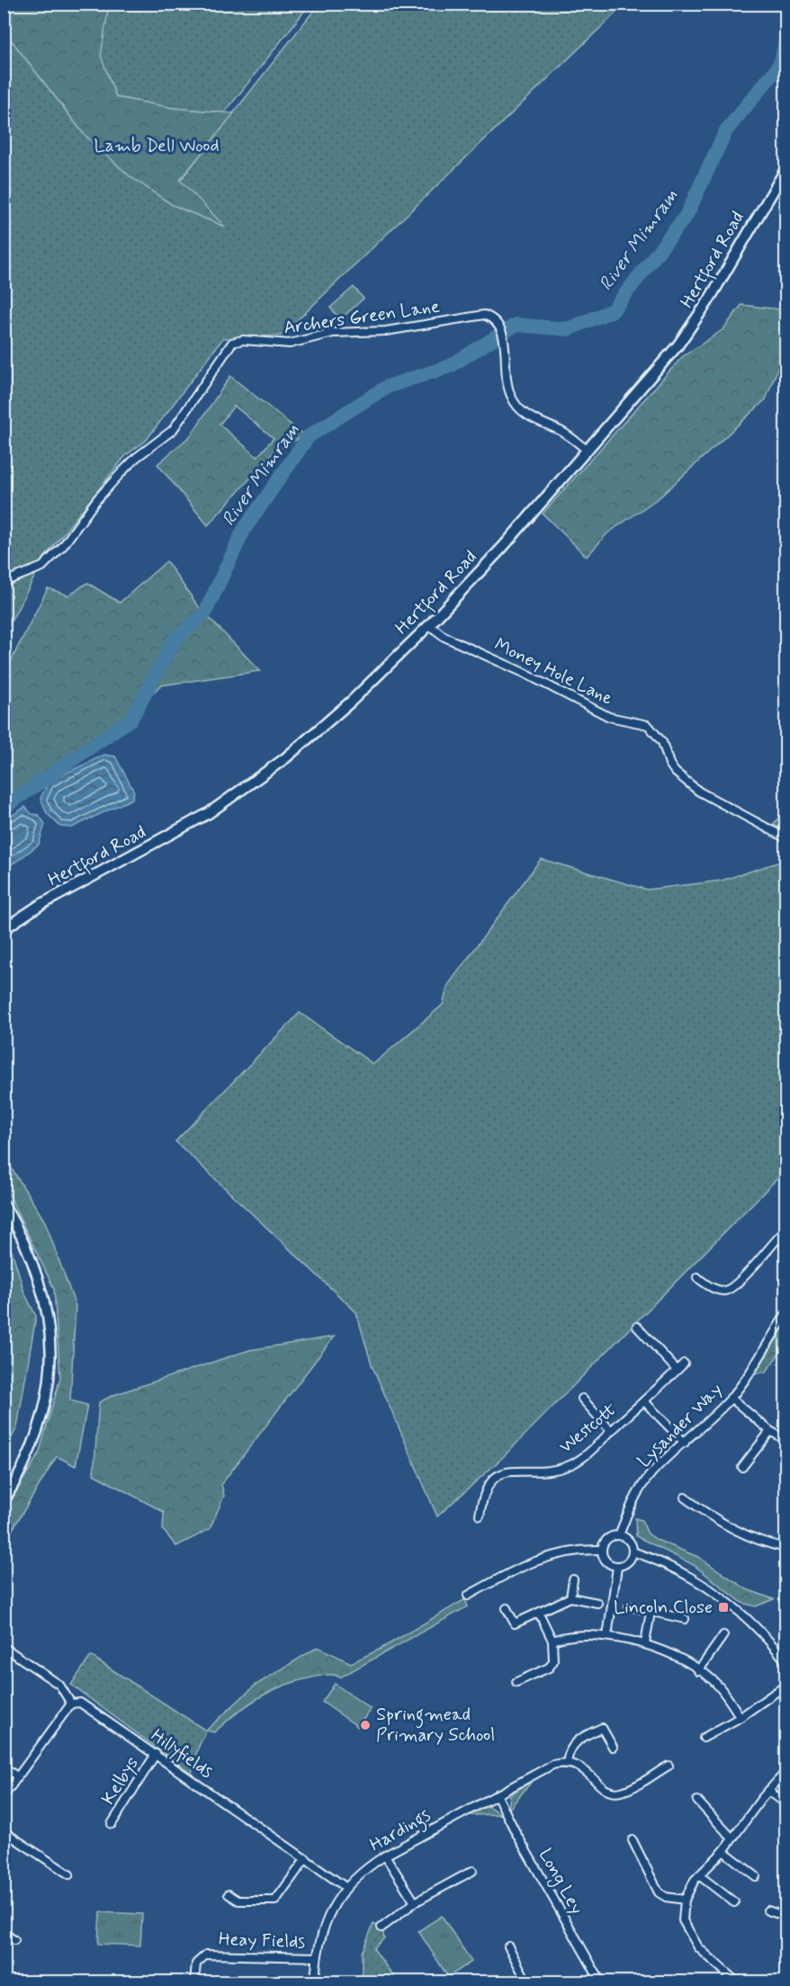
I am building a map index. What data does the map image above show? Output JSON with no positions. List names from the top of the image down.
{
  "streets": {
    "main road": ["Hertford Road"],
    "street": [
      "Archers Green Lane",
      "Money Hole Lane",
      "Lysander Way",
      "Westcott",
      "Hillyfields",
      "Kelbys",
      "Hardings",
      "Long Ley",
      "Heay Fields"
    ]
  },
  "crossings": [
    ["Hertford Road", "Archers Green Lane"],
    ["Hertford Road", "Money Hole Lane"],
    ["Hillyfields", "Kelbys"],
    ["Hillyfields", "Hardings"],
    ["Hardings", "Long Ley"],
    ["Hardings", "Heay Fields"]
  ],
  "water": ["River Mimram"],
  "parks": ["Lamb Dell Wood"],
  "places": {
    "transit": ["Lincoln Close"],
    "other": ["Springmead Primary School"]
  }
}
